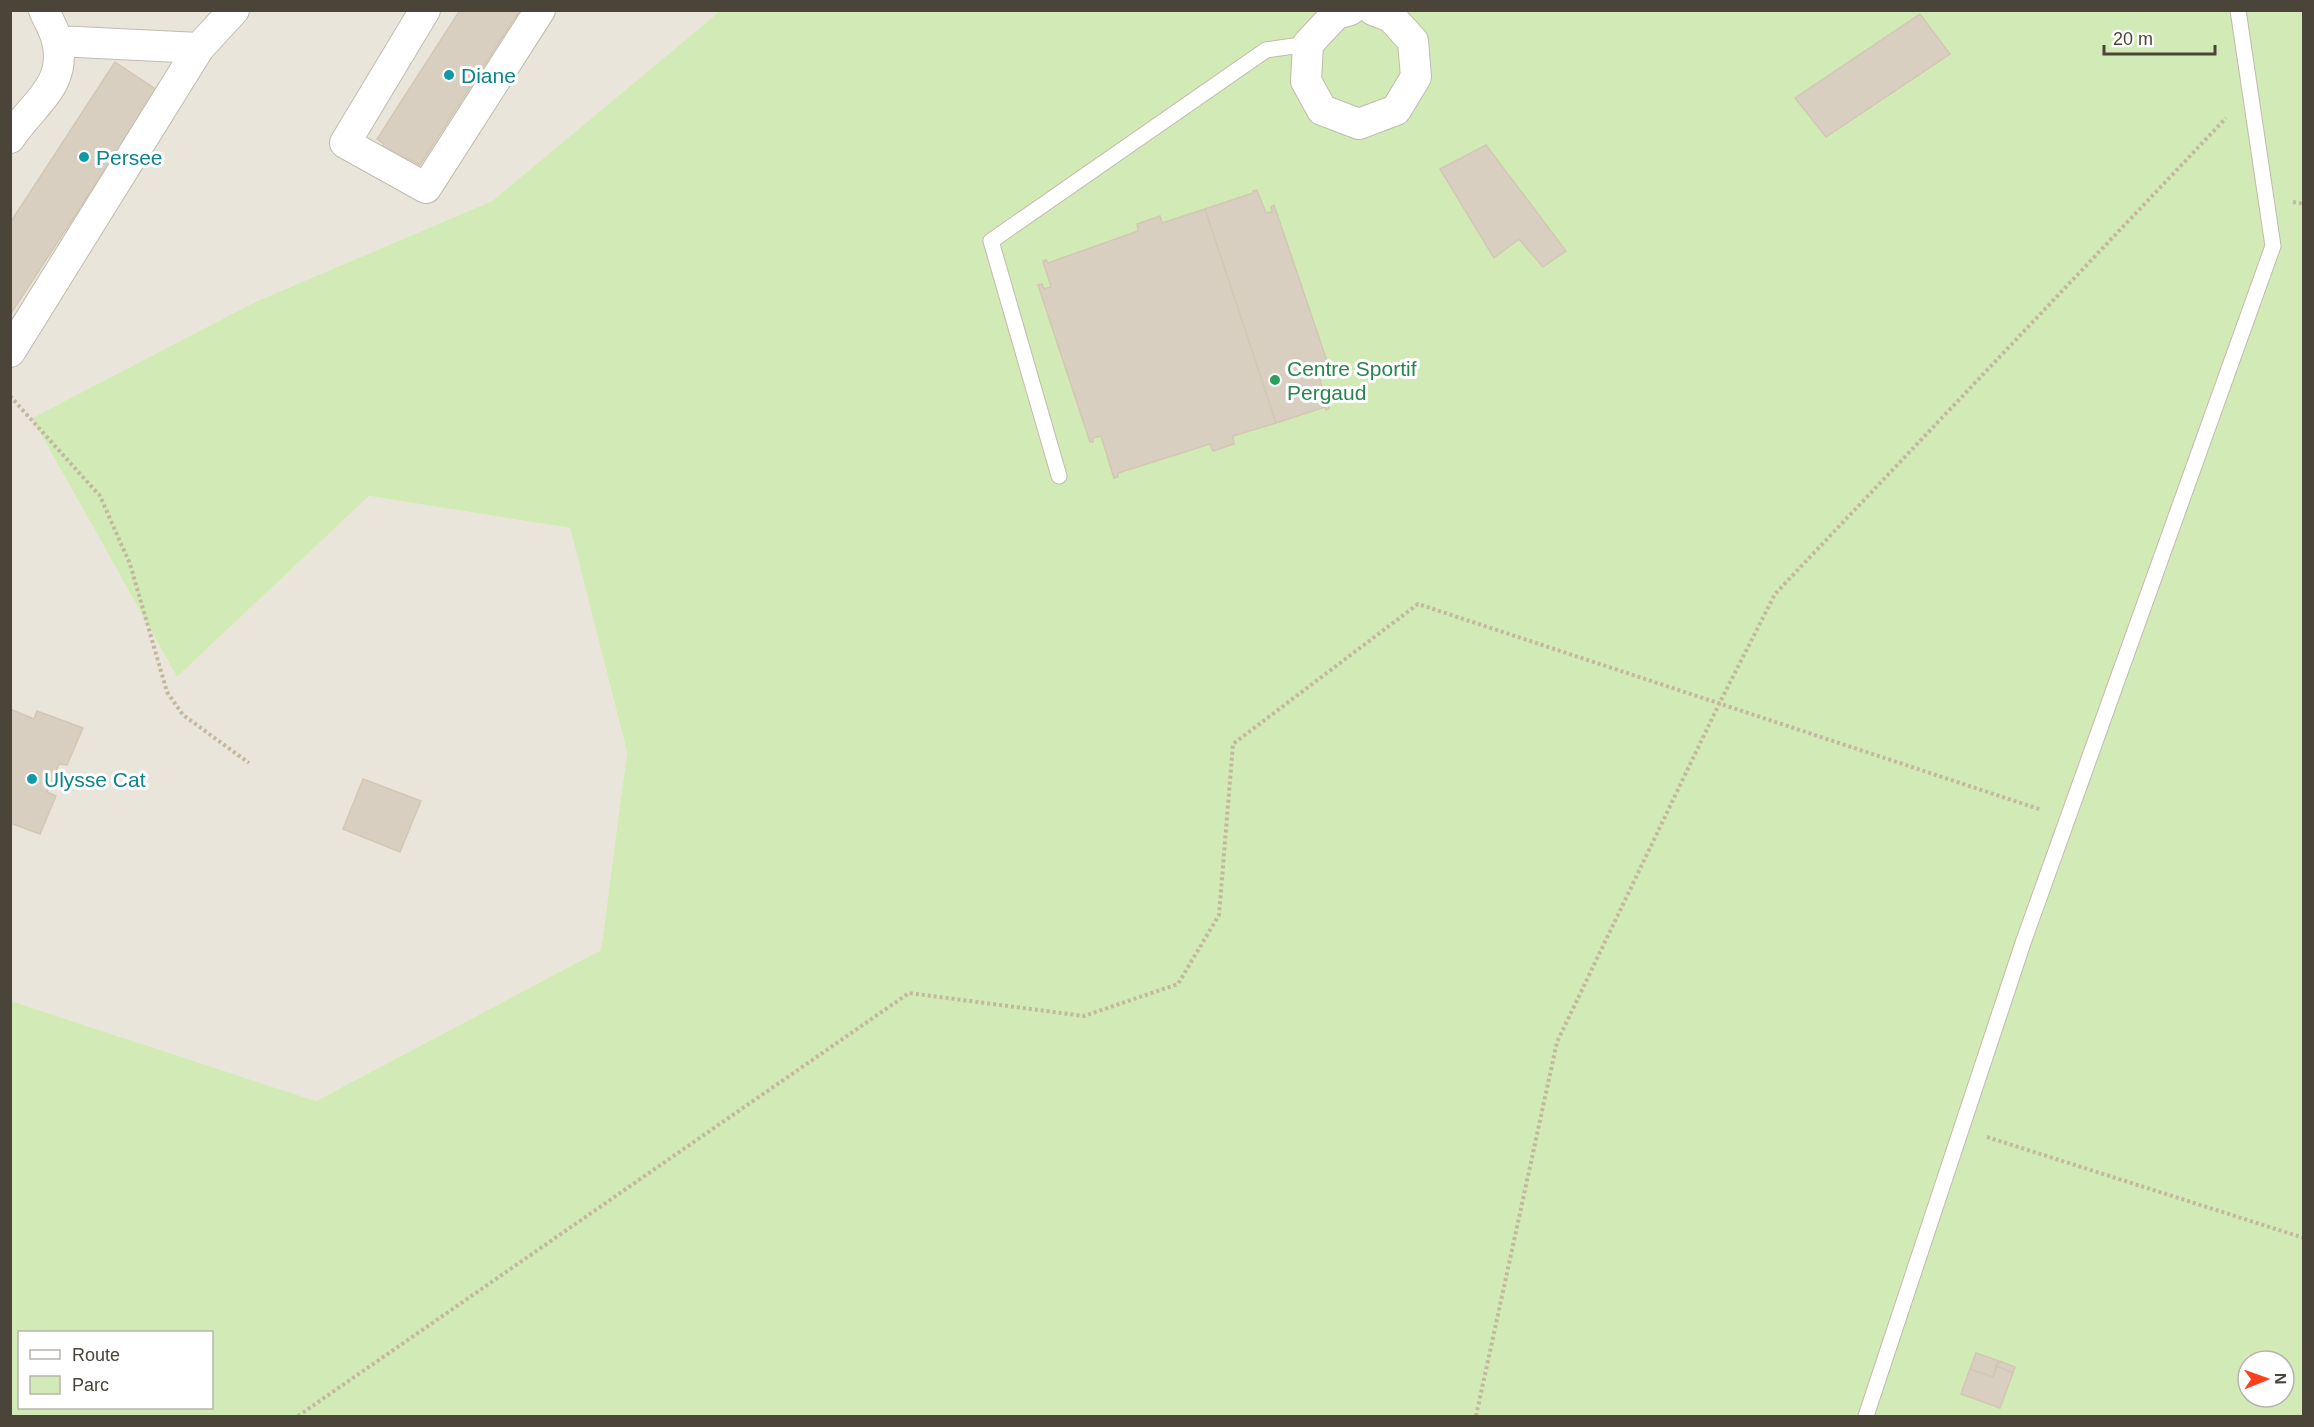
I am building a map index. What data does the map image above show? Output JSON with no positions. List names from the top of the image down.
{
  "places": [
    "Diane",
    "Persee",
    "Centre Sportif Pergaud",
    "Ulysse Cat"
  ],
  "legend": ["Route", "Parc"],
  "scale_bar": "20 m",
  "north": "right"
}
